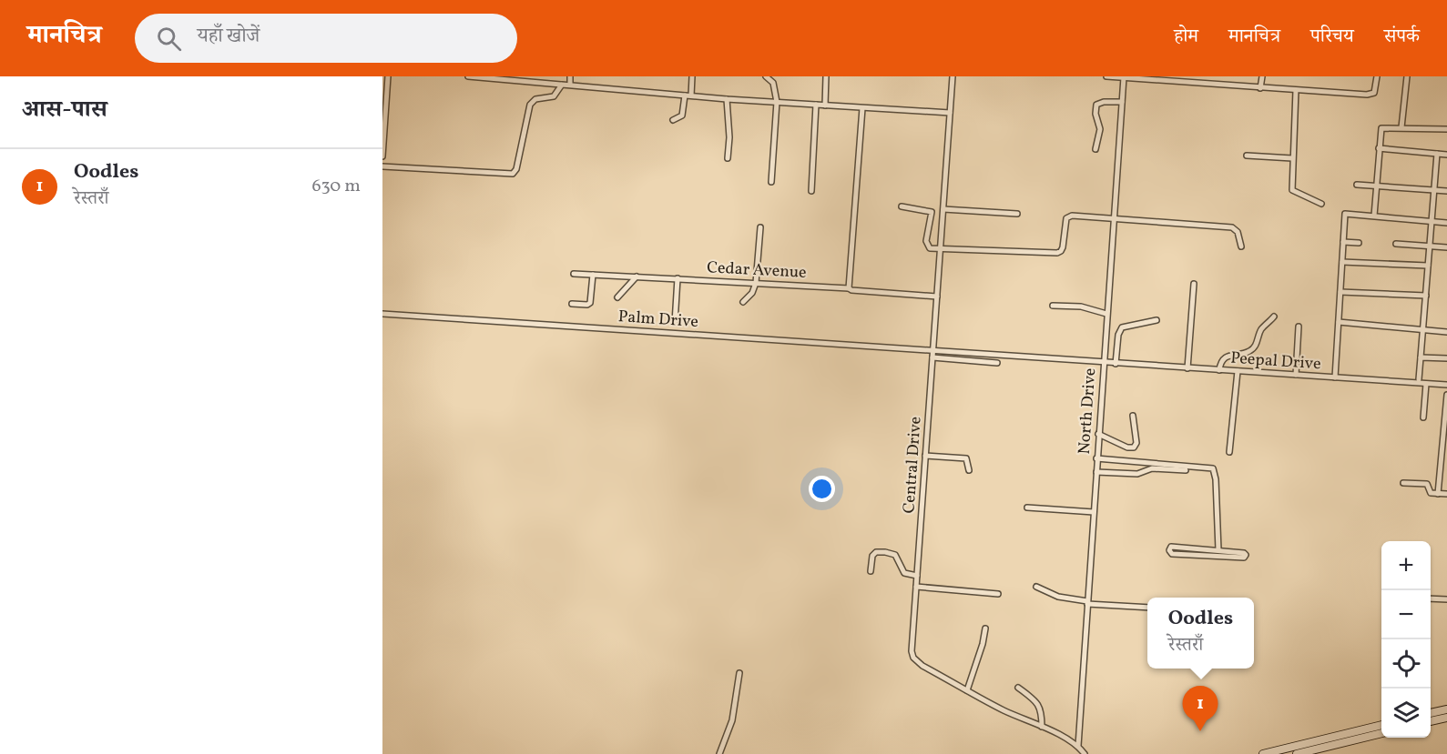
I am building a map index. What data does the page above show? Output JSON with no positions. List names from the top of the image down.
{
  "streets": {
    "street": [
      "Cedar Avenue",
      "Palm Drive",
      "Peepal Drive",
      "North Drive",
      "Central Drive"
    ]
  },
  "crossings": [
    ["Cedar Avenue", "Central Drive"],
    ["Palm Drive", "Peepal Drive"],
    ["Palm Drive", "North Drive"],
    ["Palm Drive", "Central Drive"],
    ["Peepal Drive", "North Drive"],
    ["North Drive", "Central Drive"]
  ],
  "page": {
    "header": "मानचित्र",
    "search": "यहाँ खोजें",
    "nav": [
      "होम",
      "मानचित्र",
      "परिचय",
      "संपर्क"
    ],
    "heading": "आस-पास",
    "list": [
      {
        "mark": "1",
        "name": "Oodles",
        "note": "रेस्तराँ",
        "value": "630 m"
      }
    ],
    "map_buttons": ["+", "−"],
    "popup": ["Oodles", "रेस्तराँ"],
    "pins": "1"
  }
}
